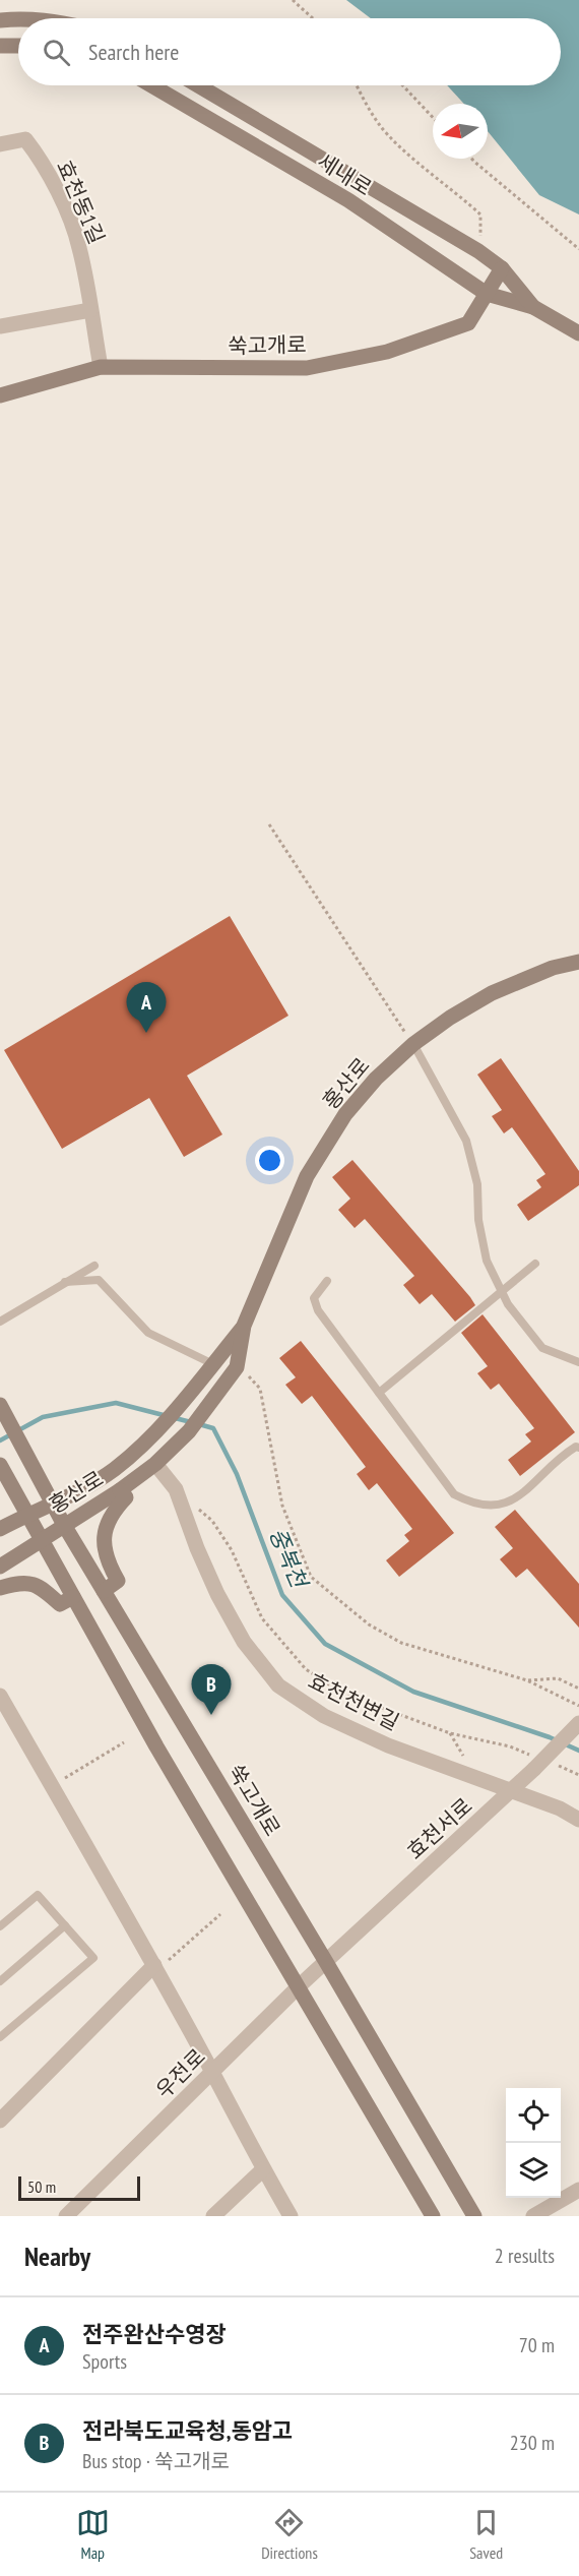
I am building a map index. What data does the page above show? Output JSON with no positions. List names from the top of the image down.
{
  "streets": {
    "street": [
      "세내로",
      "효천동1길",
      "쑥고개로",
      "홍산로",
      "효천천변길",
      "효천서로",
      "우전로"
    ]
  },
  "crossings": [
    ["세내로", "쑥고개로"],
    ["효천동1길", "쑥고개로"],
    ["쑥고개로", "홍산로"],
    ["쑥고개로", "효천서로"],
    ["쑥고개로", "우전로"],
    ["홍산로", "효천천변길"],
    ["효천천변길", "효천서로"],
    ["효천서로", "우전로"]
  ],
  "water": ["중복천"],
  "scale_bar": "50 m",
  "north": "left",
  "page": {
    "search": "Search here",
    "pins": ["A", "B"],
    "scale": "50 m",
    "heading": ["Nearby", "2 results"],
    "list": [
      {
        "mark": "A",
        "name": "전주완산수영장",
        "note": "Sports",
        "value": "70 m"
      },
      {
        "mark": "B",
        "name": "전라북도교육청,동암고",
        "note": "Bus stop · 쑥고개로",
        "value": "230 m"
      }
    ],
    "nav": ["Map", "Directions", "Saved"]
  }
}
